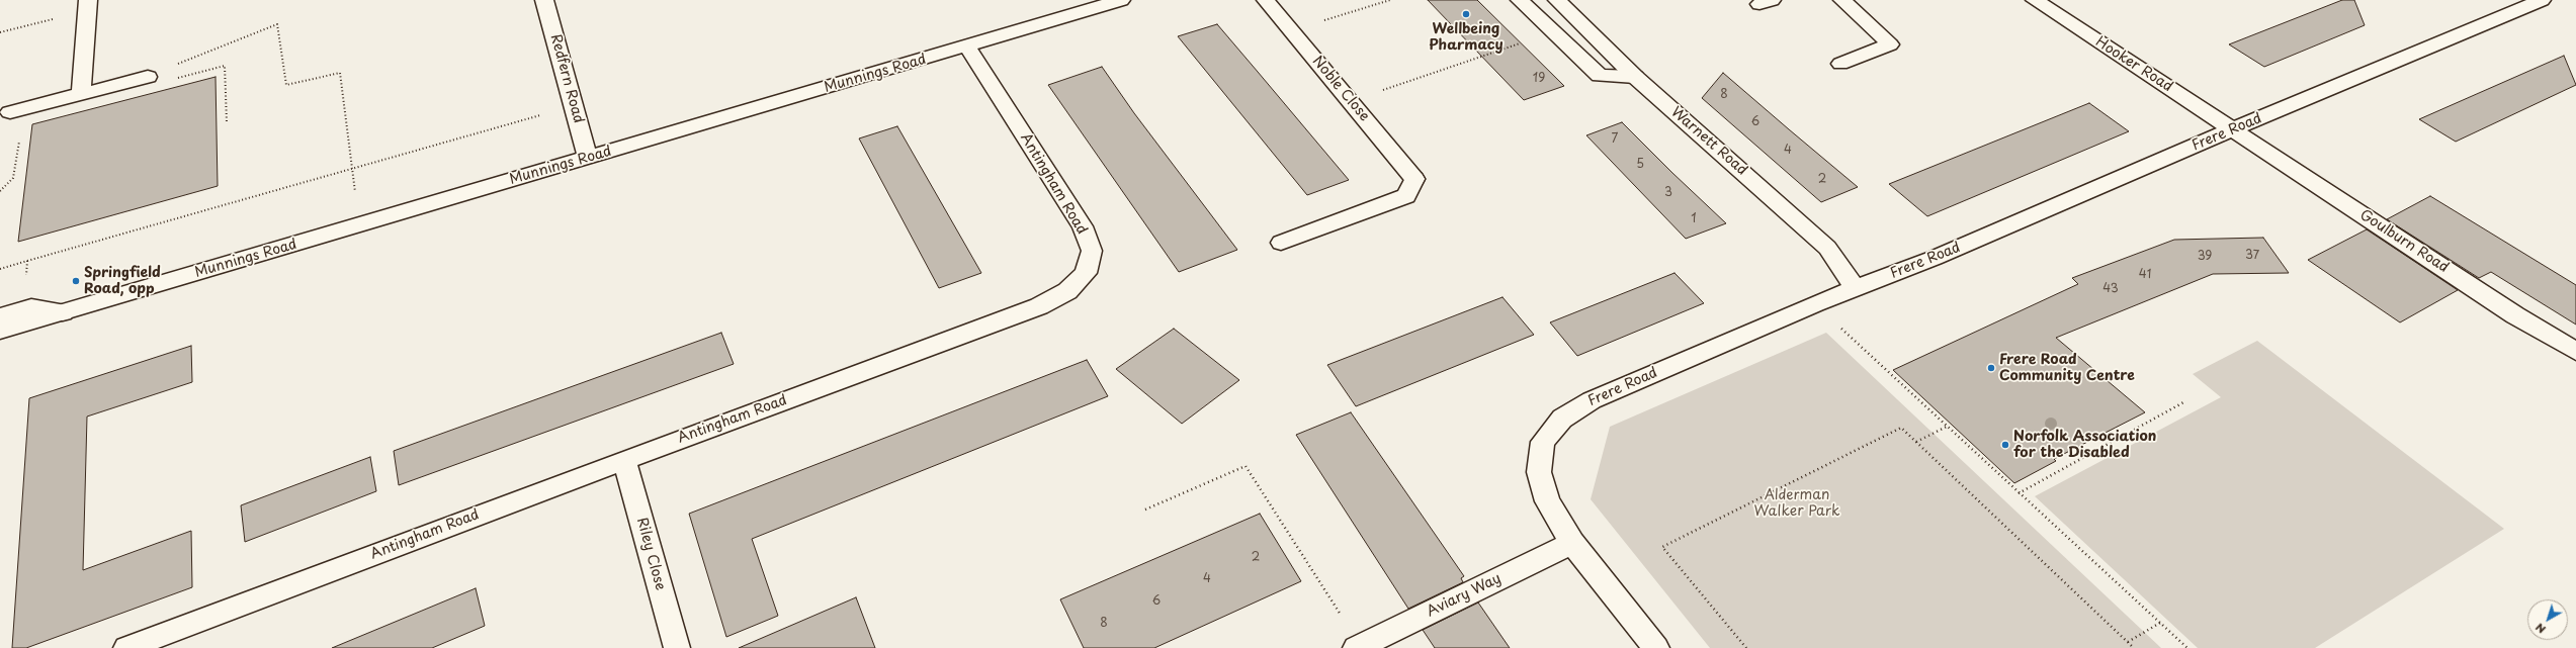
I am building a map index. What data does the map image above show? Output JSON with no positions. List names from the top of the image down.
{
  "streets": {
    "street": [
      "Hooker Road",
      "Munnings Road",
      "Redfern Road",
      "Noble Close",
      "Frere Road",
      "Warnett Road",
      "Antingham Road",
      "Goulburn Road",
      "Riley Close",
      "Aviary Way"
    ]
  },
  "crossings": [
    ["Hooker Road", "Frere Road"],
    ["Hooker Road", "Goulburn Road"],
    ["Munnings Road", "Redfern Road"],
    ["Munnings Road", "Antingham Road"],
    ["Frere Road", "Warnett Road"],
    ["Frere Road", "Goulburn Road"],
    ["Frere Road", "Aviary Way"],
    ["Antingham Road", "Riley Close"]
  ],
  "parks": ["Alderman Walker Park"],
  "places": [
    "Wellbeing Pharmacy",
    "Springfield Road, opp",
    "Frere Road Community Centre",
    "Norfolk Association for the Disabled"
  ],
  "house_numbers": [
    "19",
    "8",
    "6",
    "7",
    "4",
    "5",
    "2",
    "3",
    "1",
    "37",
    "39",
    "41",
    "43",
    "2",
    "4",
    "6",
    "8"
  ],
  "north": "bottom left"
}
